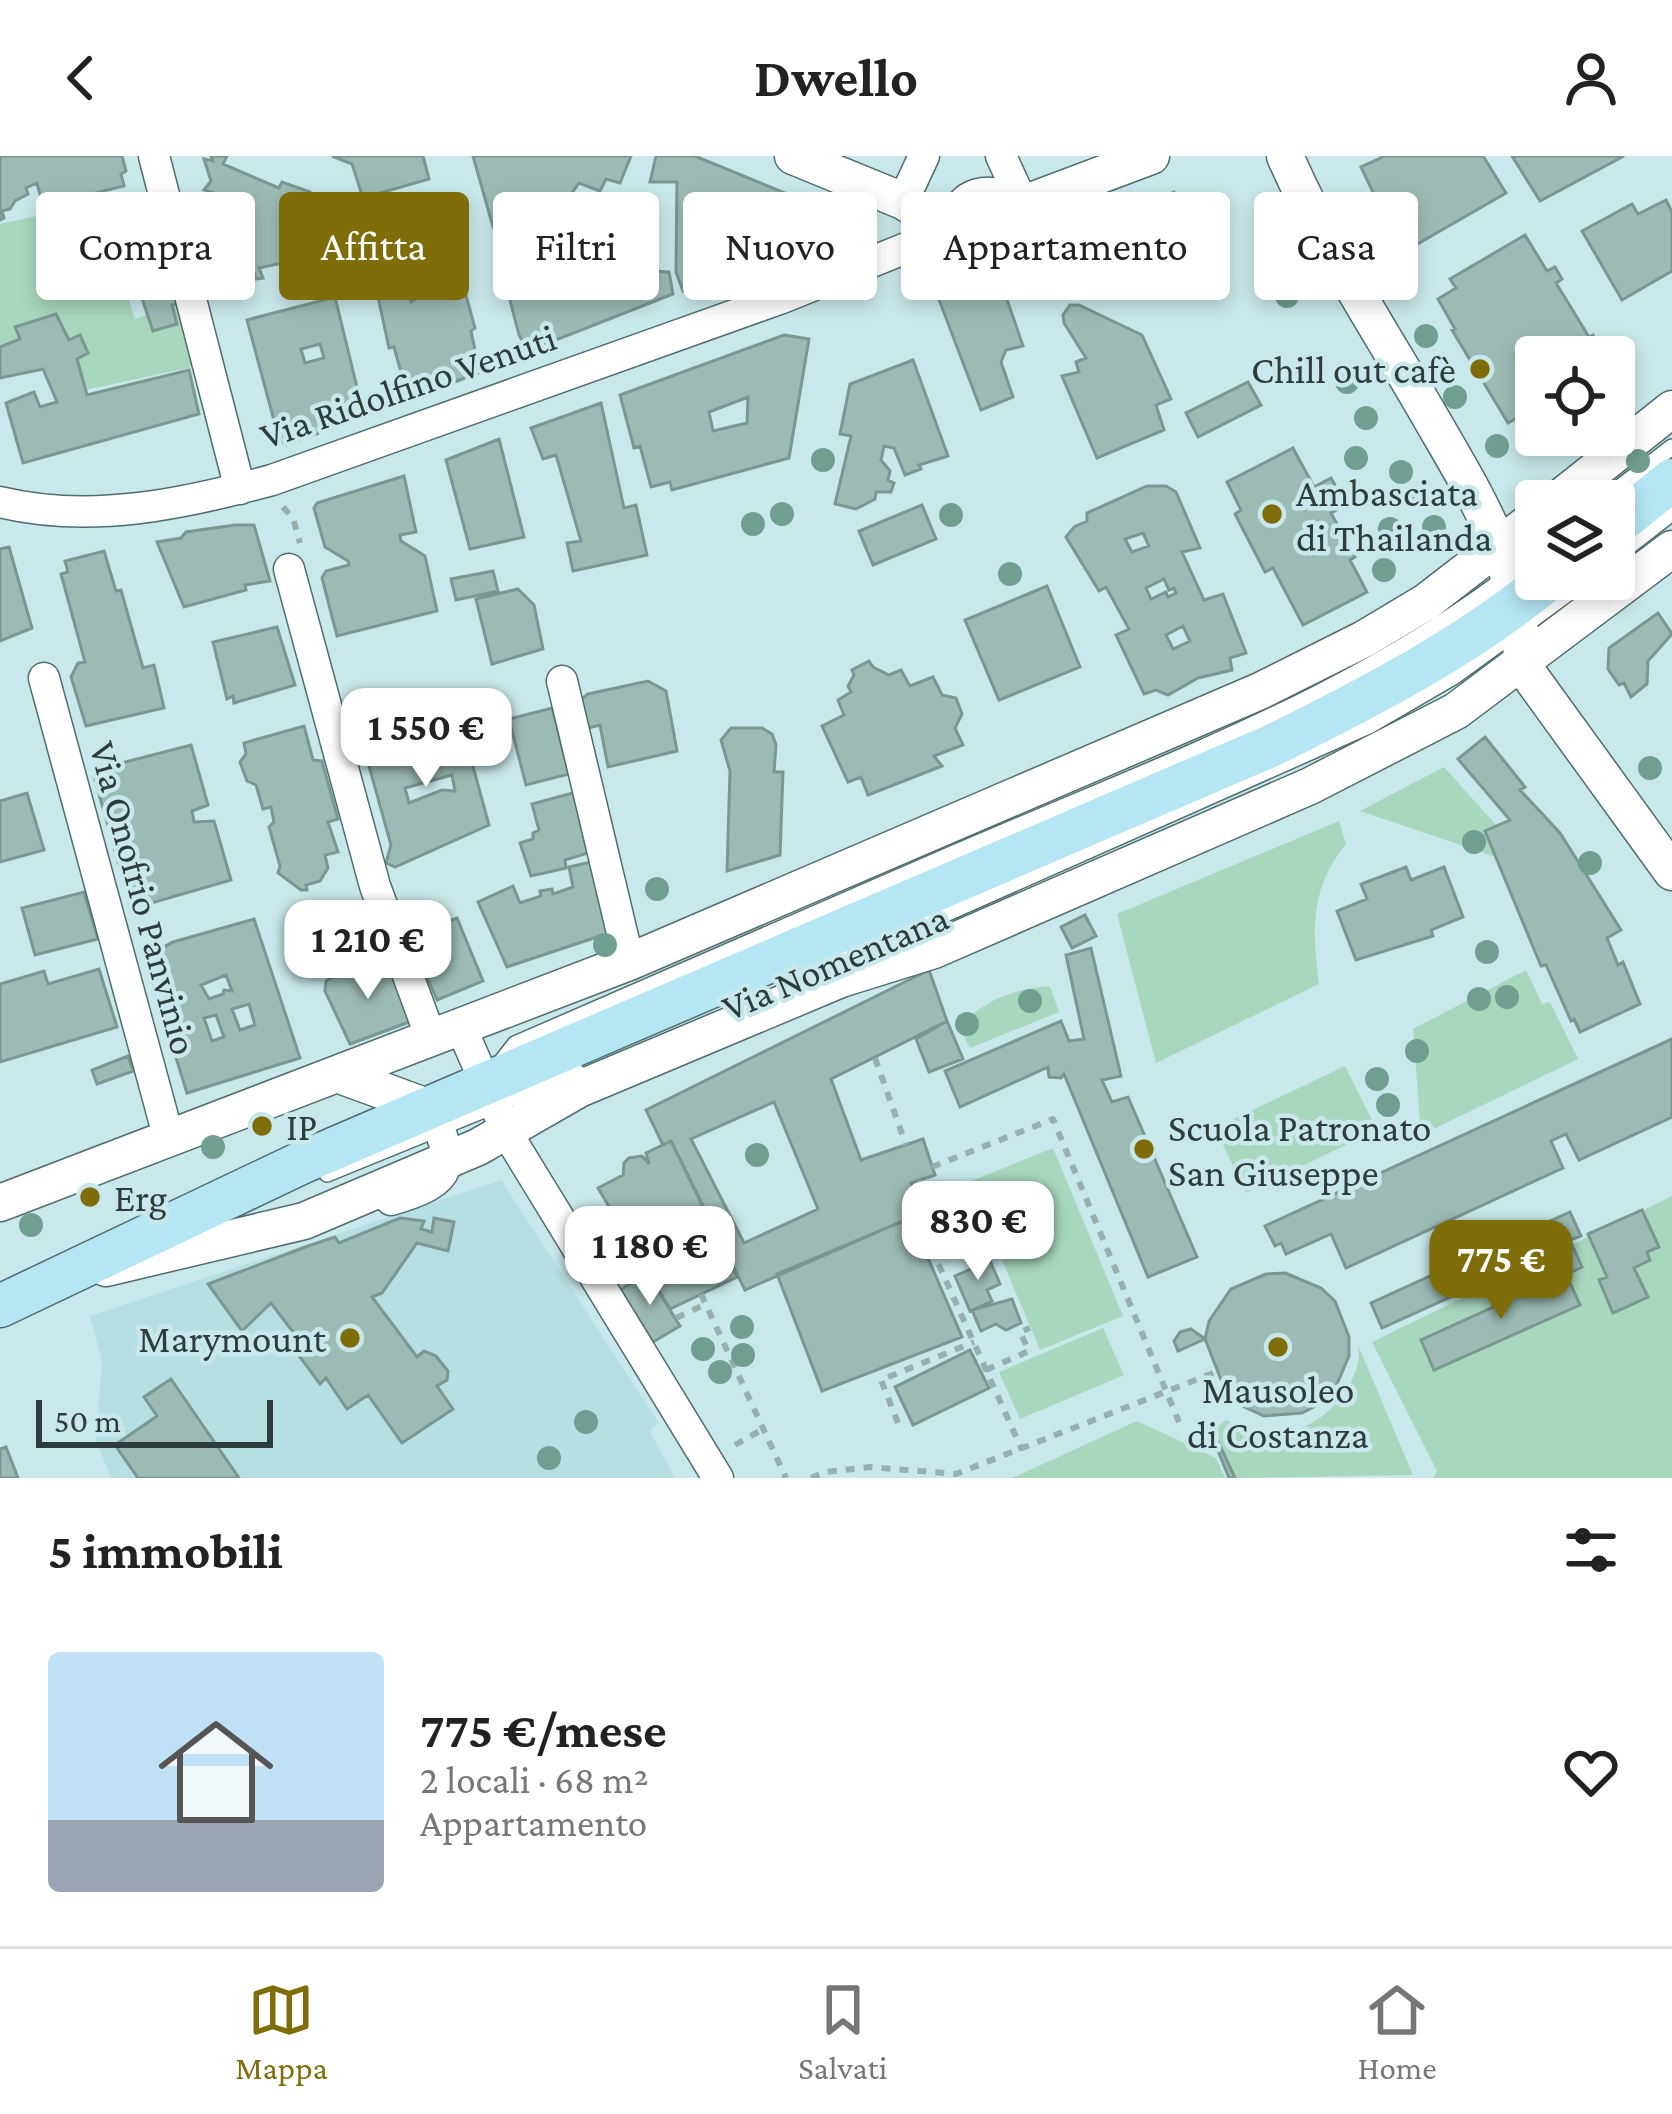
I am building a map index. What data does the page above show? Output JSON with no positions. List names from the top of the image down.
{
  "streets": {
    "main road": ["Via Nomentana"],
    "street": ["Via Ridolfino Venuti", "Via Onofrio Panvinio"]
  },
  "crossings": [
    ["Via Onofrio Panvinio", "Via Nomentana"]
  ],
  "places": [
    "Chill out cafè",
    "Ambasciata di Thailanda",
    "IP",
    "Scuola Patronato San Giuseppe",
    "Erg",
    "Marymount",
    "Mausoleo di Costanza"
  ],
  "scale_bar": "50 m",
  "page": {
    "header": "Dwello",
    "chip": [
      "Compra",
      "Affitta",
      "Filtri",
      "Nuovo",
      "Appartamento",
      "Casa"
    ],
    "price": [
      "1 550 €",
      "1 210 €",
      "830 €",
      "1 180 €",
      "775 €"
    ],
    "scale": "50 m",
    "heading": "5 immobili",
    "list": [
      {
        "name": "775 €/mese",
        "note": "2 locali · 68 m² · Appartamento"
      }
    ],
    "tabs": ["Mappa", "Salvati", "Home"]
  }
}
